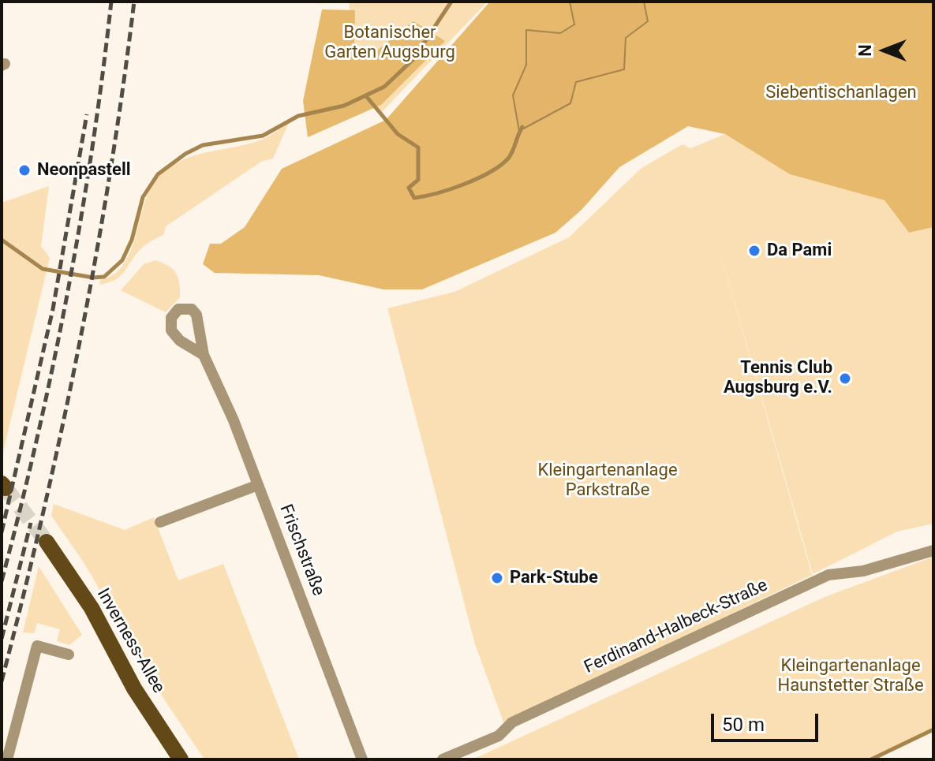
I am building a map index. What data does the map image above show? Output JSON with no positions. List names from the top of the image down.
{
  "streets": {
    "main road": ["Inverness-Allee"],
    "street": ["Frischstraße", "Ferdinand-Halbeck-Straße"]
  },
  "parks": [
    "Botanischer Garten Augsburg",
    "Siebentischanlagen",
    "Kleingartenanlage Parkstraße",
    "Kleingartenanlage Haunstetter Straße"
  ],
  "places": [
    "Neonpastell",
    "Da Pami",
    "Tennis Club Augsburg e.V.",
    "Park-Stube"
  ],
  "scale_bar": "50 m",
  "north": "left"
}
